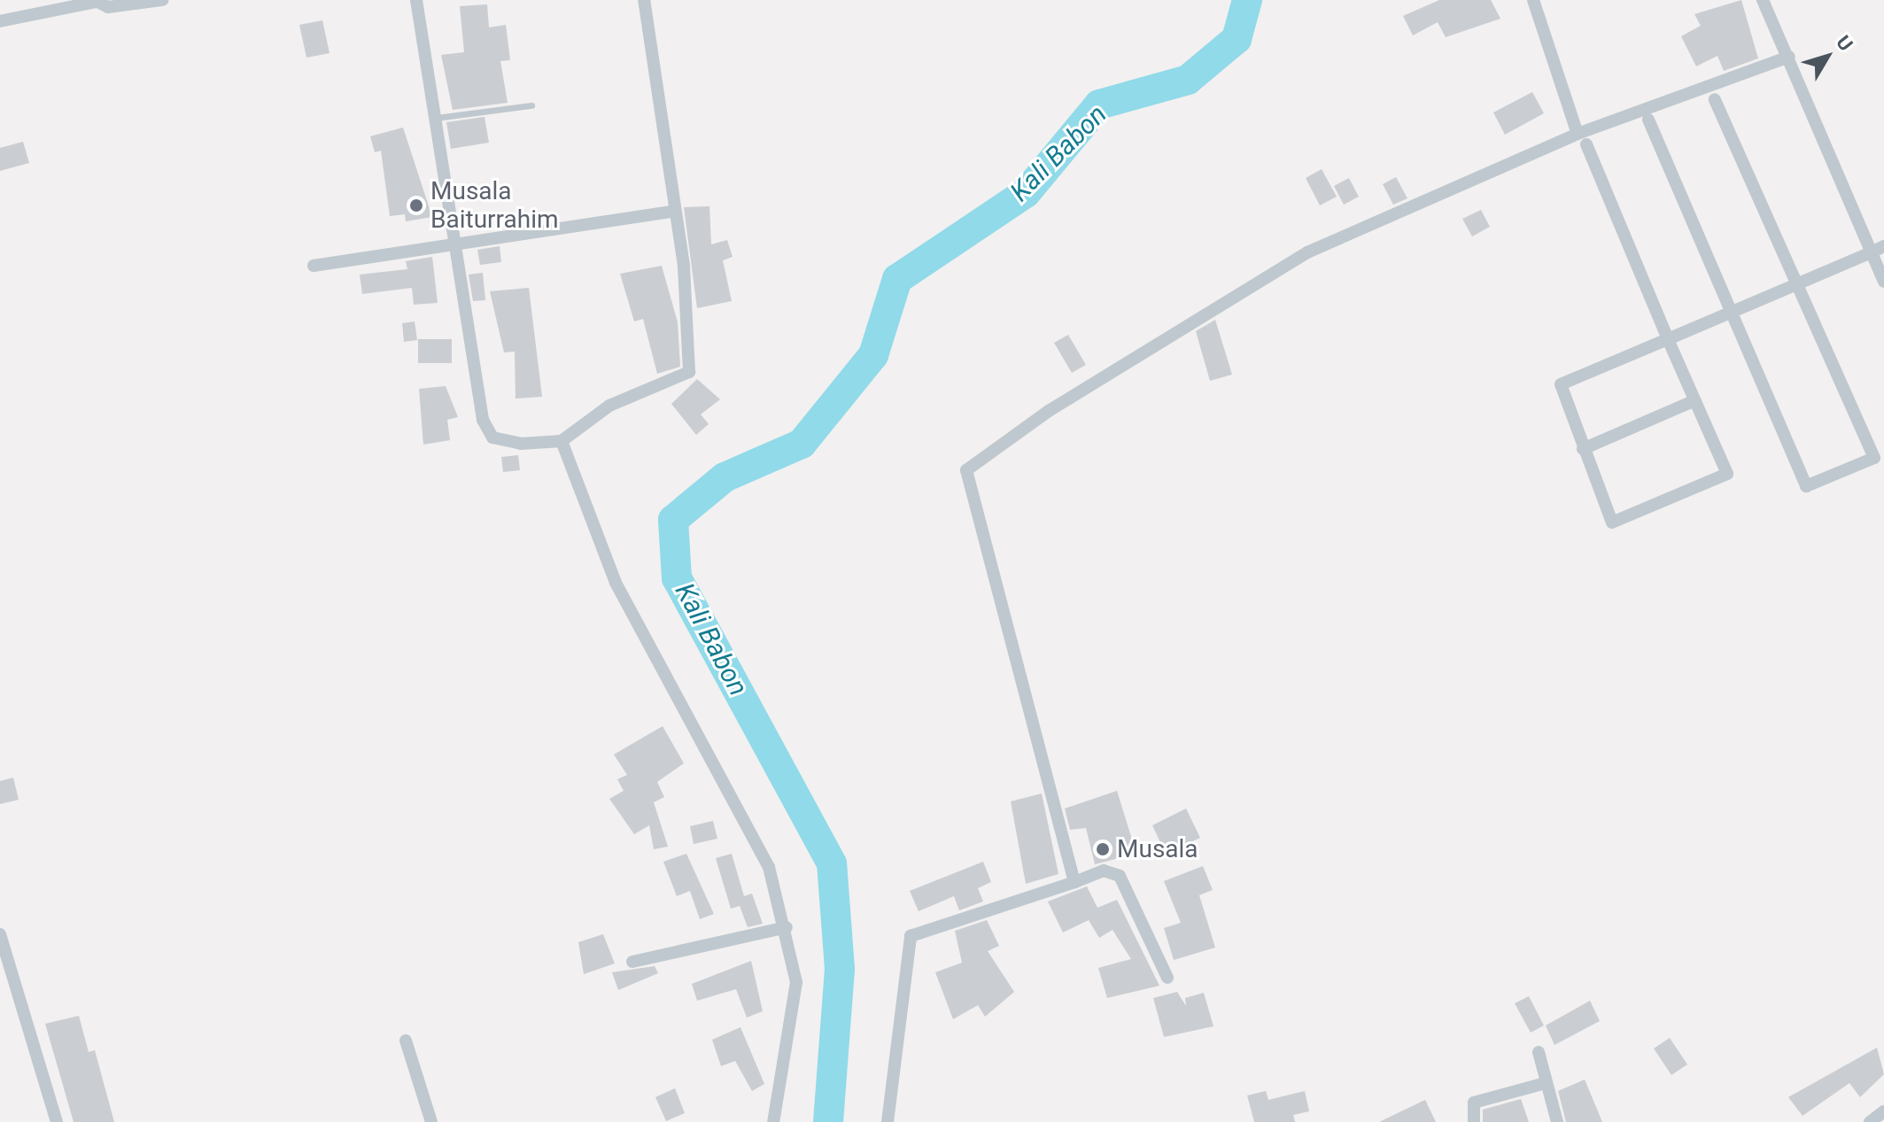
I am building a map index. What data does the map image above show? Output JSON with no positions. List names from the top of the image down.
{
  "water": ["Kali Babon"],
  "places": ["Musala Baiturrahim", "Musala"],
  "north": "top right"
}
